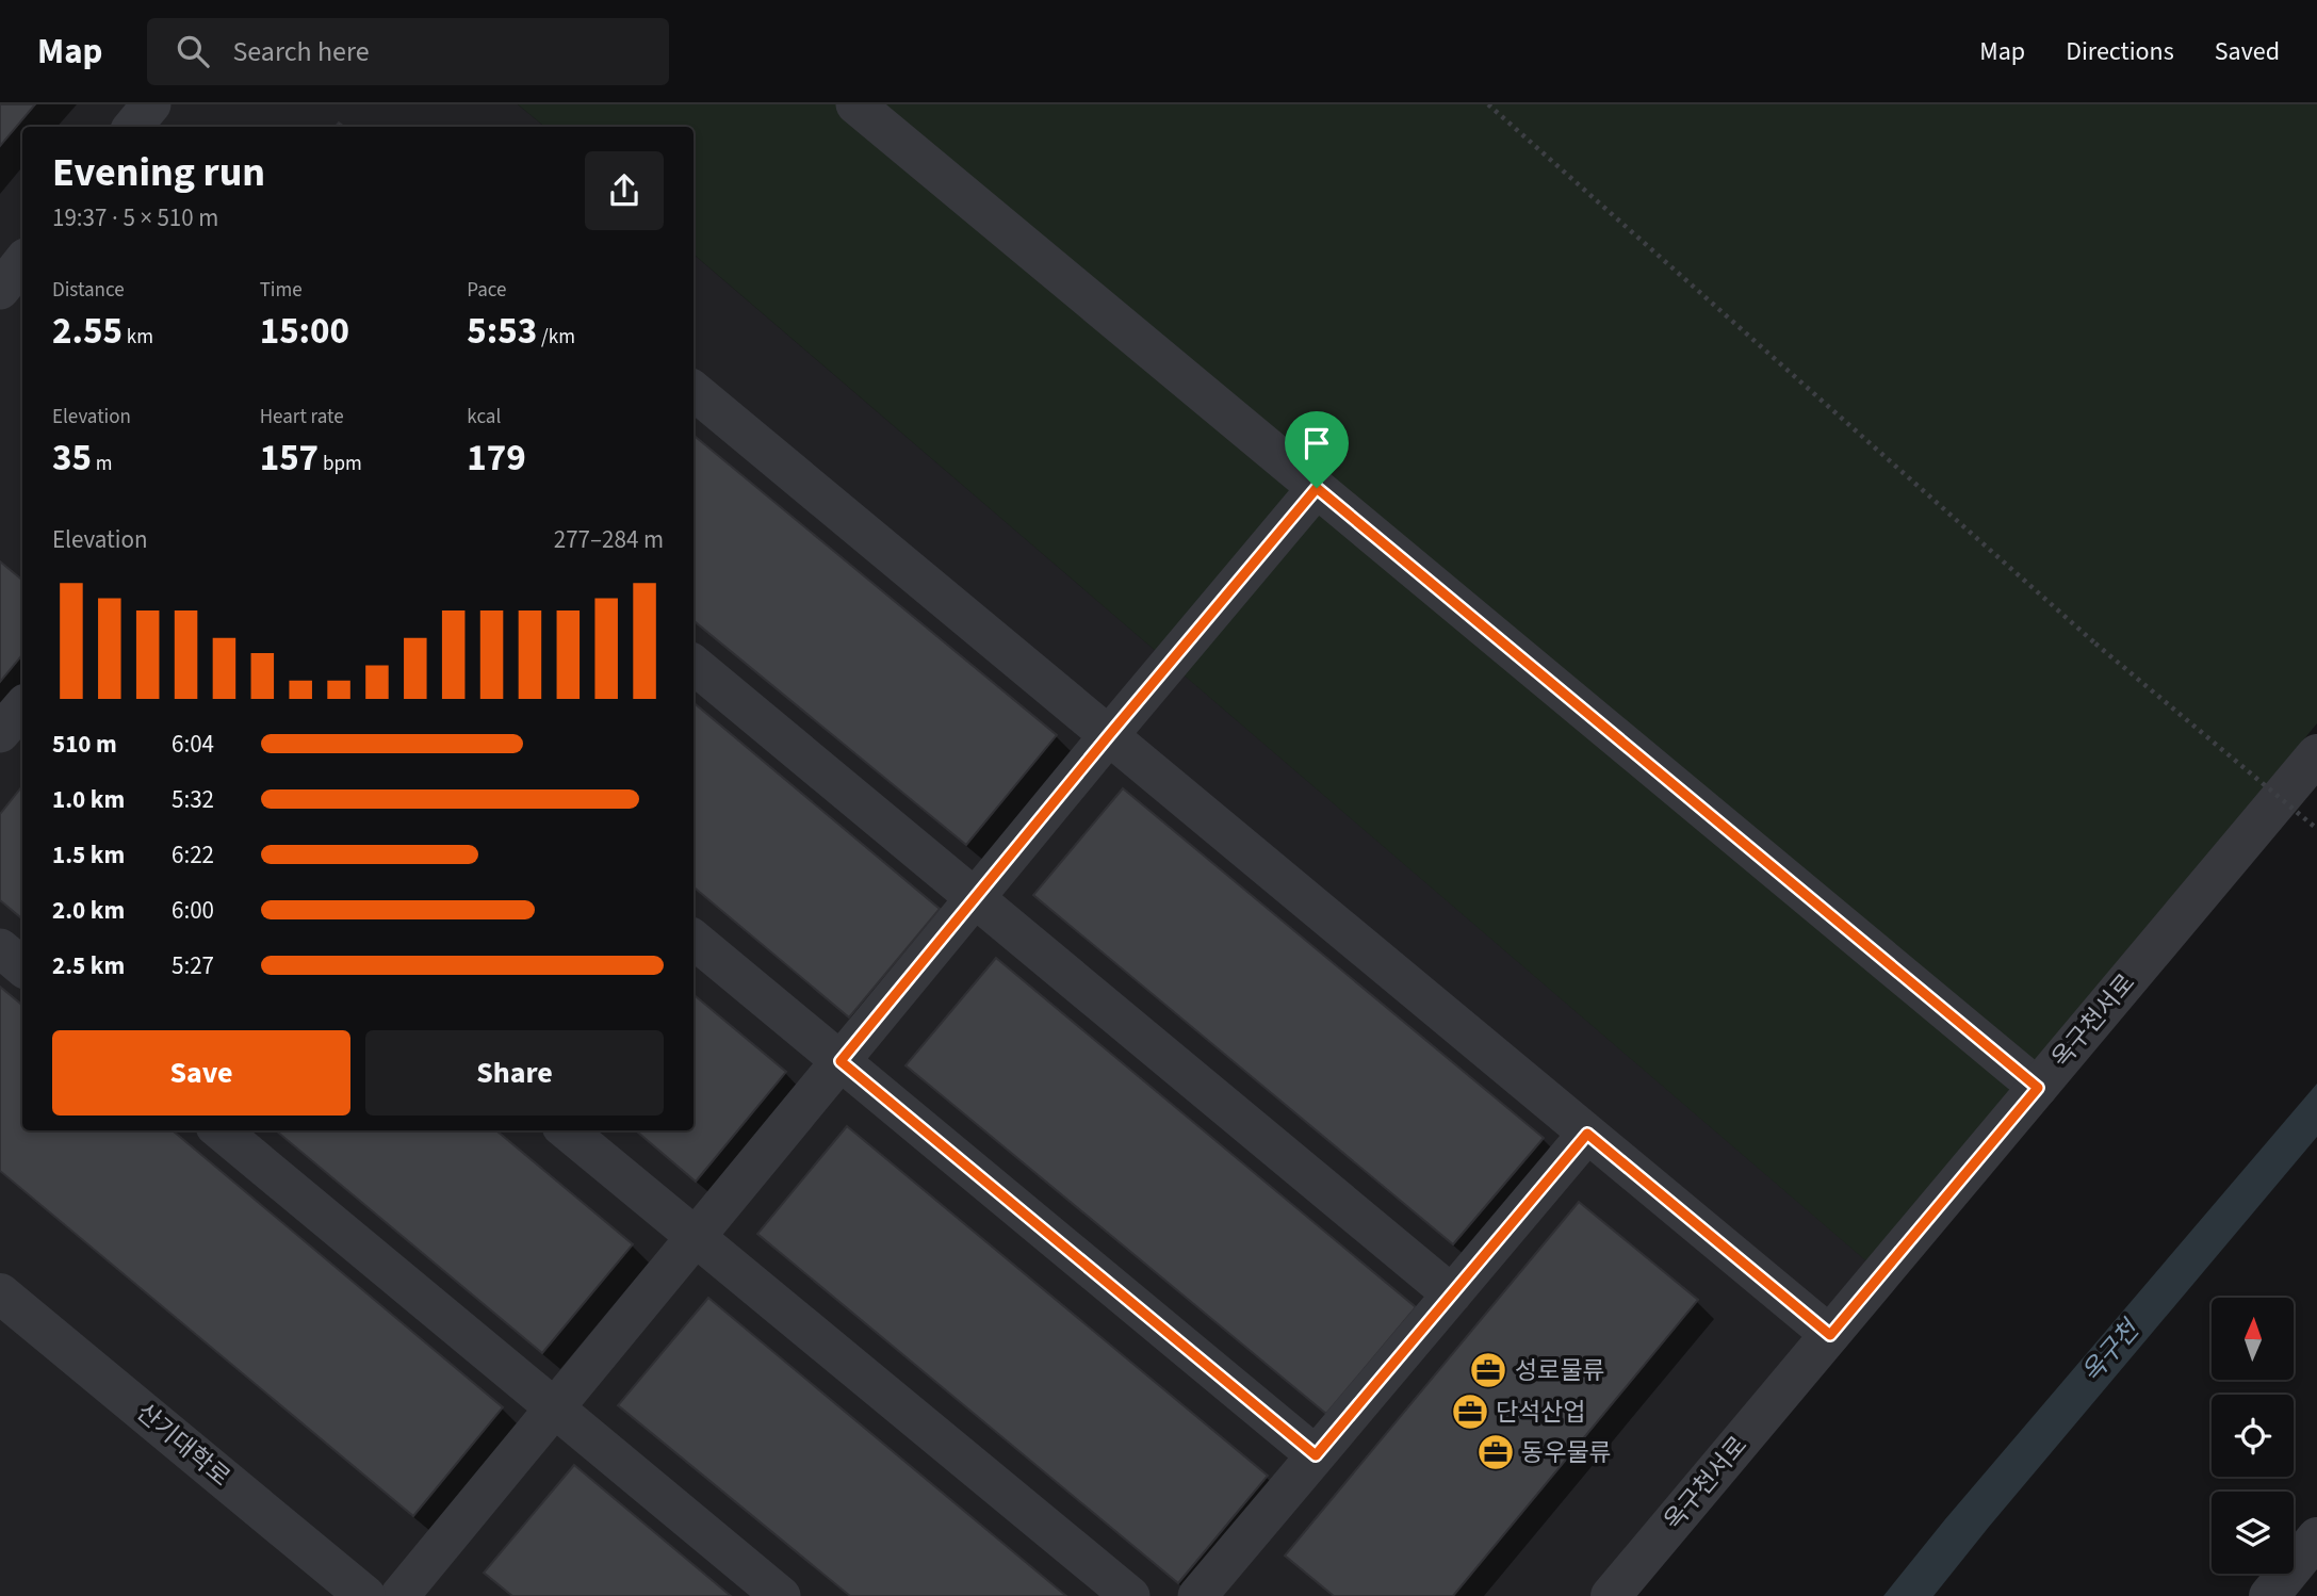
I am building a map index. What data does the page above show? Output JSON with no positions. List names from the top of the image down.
{
  "streets": {
    "street": ["옥구천서로", "산기대학로"]
  },
  "water": ["옥구천"],
  "places": {
    "office": ["성로물류", "단석산업", "동우물류"]
  },
  "north": "top",
  "page": {
    "header": "Map",
    "search": "Search here",
    "nav": ["Map", "Directions", "Saved"],
    "heading": ["Evening run", "19:37 · 5 × 510 m"],
    "stats": [
      ["Distance", "2.55 km"],
      ["Time", "15:00"],
      ["Pace", "5:53 /km"],
      ["Elevation", "35 m"],
      ["Heart rate", "157 bpm"],
      ["kcal", "179"]
    ],
    "chart": ["Elevation", "277–284 m"],
    "list": [
      {
        "name": "510 m",
        "note": "6:04"
      },
      {
        "name": "1.0 km",
        "note": "5:32"
      },
      {
        "name": "1.5 km",
        "note": "6:22"
      },
      {
        "name": "2.0 km",
        "note": "6:00"
      },
      {
        "name": "2.5 km",
        "note": "5:27"
      }
    ],
    "buttons": ["Save", "Share"]
  }
}
